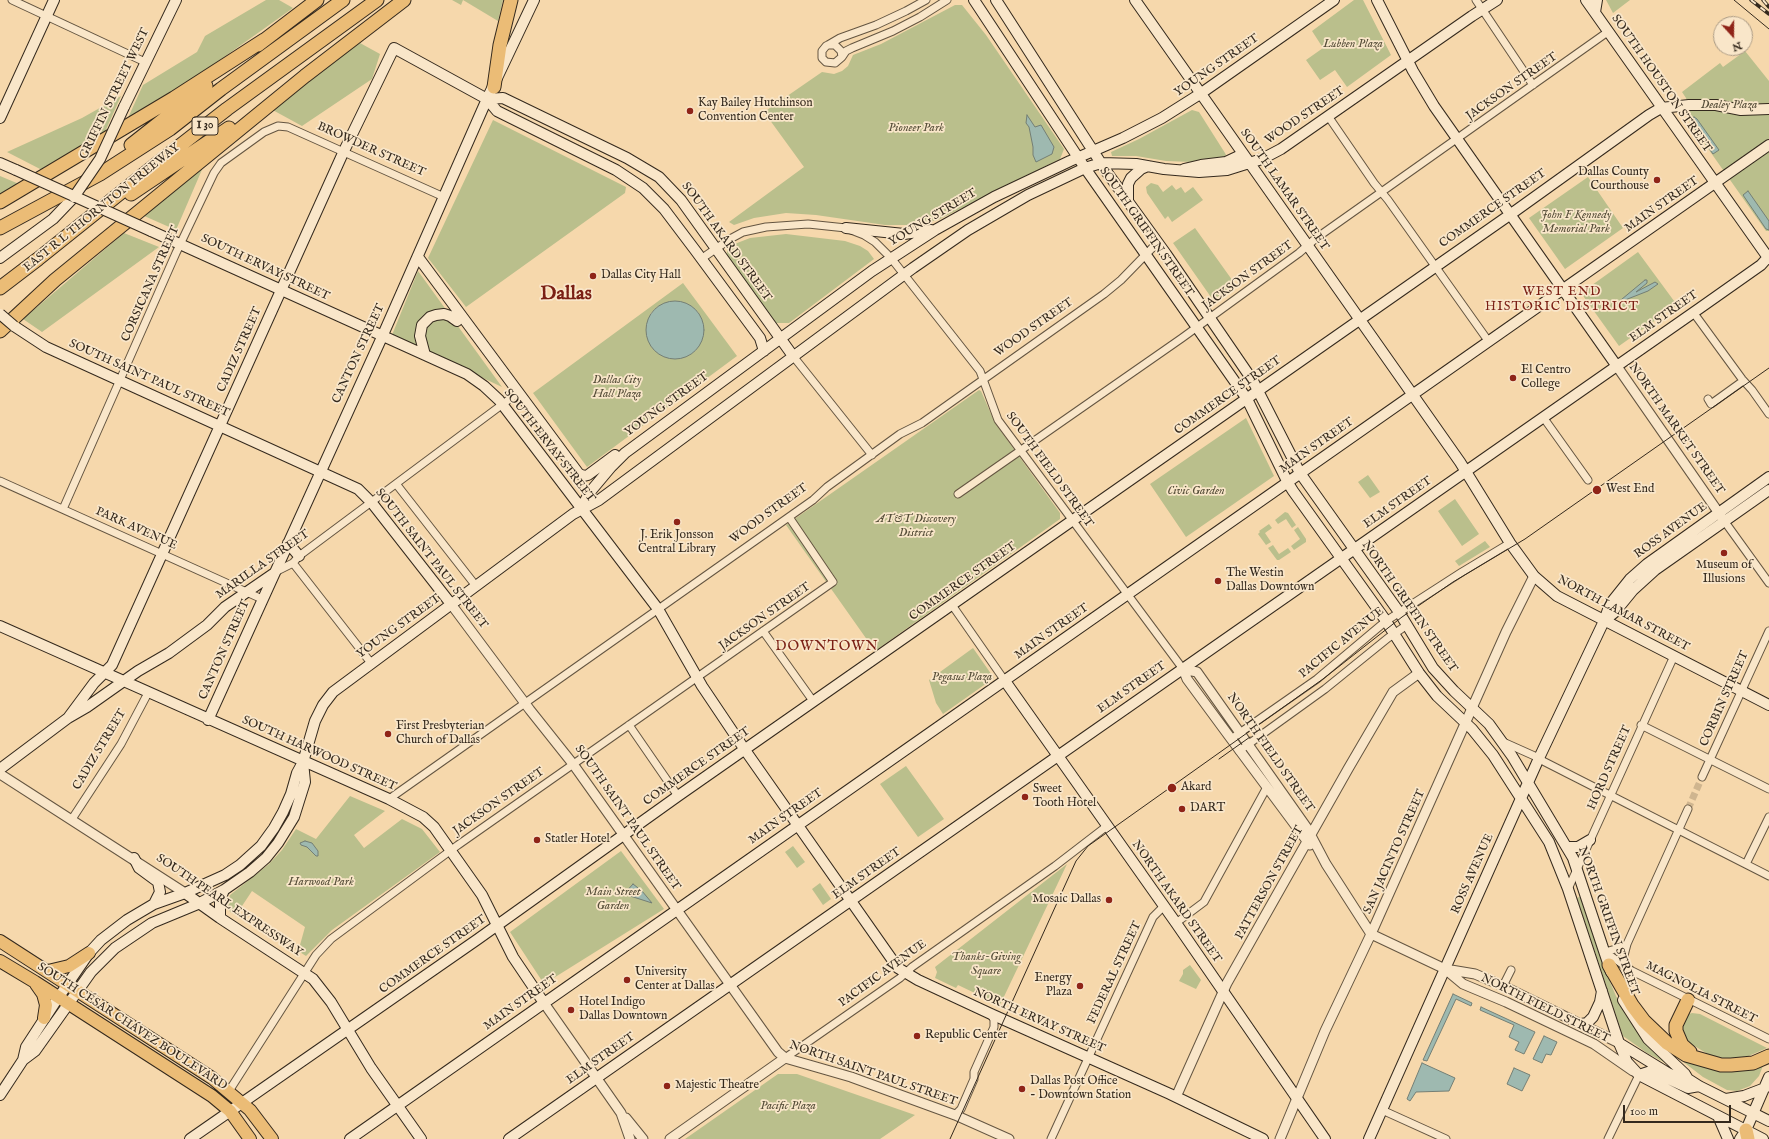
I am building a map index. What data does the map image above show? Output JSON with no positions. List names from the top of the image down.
{
  "streets": {
    "highway": ["I 30", "EAST R L THORNTON FREEWAY"],
    "main road": [
      "YOUNG STREET",
      "SOUTH HOUSTON STREET",
      "GRIFFIN STREET WEST",
      "WOOD STREET",
      "SOUTH LAMAR STREET",
      "MAIN STREET",
      "COMMERCE STREET",
      "SOUTH GRIFFIN STREET",
      "SOUTH AKARD STREET",
      "SOUTH ERVAY STREET",
      "ELM STREET",
      "CADIZ STREET",
      "CANTON STREET",
      "SOUTH SAINT PAUL STREET",
      "NORTH MARKET STREET",
      "ROSS AVENUE",
      "MARILLA STREET",
      "NORTH GRIFFIN STREET",
      "NORTH LAMAR STREET",
      "NORTH FIELD STREET",
      "SOUTH HARWOOD STREET",
      "NORTH AKARD STREET",
      "SOUTH PEARL EXPRESSWAY",
      "NORTH ERVAY STREET",
      "SOUTH CÉSAR CHÁVEZ BOULEVARD"
    ],
    "street": [
      "JACKSON STREET",
      "BROWDER STREET",
      "CORSICANA STREET",
      "SOUTH FIELD STREET",
      "PARK AVENUE",
      "PACIFIC AVENUE",
      "CORBIN STREET",
      "HORD STREET",
      "SAN JACINTO STREET",
      "PATTERSON STREET",
      "FEDERAL STREET",
      "MAGNOLIA STREET",
      "NORTH SAINT PAUL STREET"
    ]
  },
  "crossings": [
    ["YOUNG STREET", "WOOD STREET"],
    ["YOUNG STREET", "SOUTH LAMAR STREET"],
    ["YOUNG STREET", "SOUTH GRIFFIN STREET"],
    ["YOUNG STREET", "SOUTH AKARD STREET"],
    ["YOUNG STREET", "SOUTH ERVAY STREET"],
    ["YOUNG STREET", "SOUTH SAINT PAUL STREET"],
    ["YOUNG STREET", "SOUTH FIELD STREET"],
    ["YOUNG STREET", "SOUTH HARWOOD STREET"],
    ["YOUNG STREET", "SOUTH PEARL EXPRESSWAY"],
    ["SOUTH HOUSTON STREET", "JACKSON STREET"],
    ["SOUTH HOUSTON STREET", "MAIN STREET"],
    ["SOUTH HOUSTON STREET", "COMMERCE STREET"],
    ["SOUTH HOUSTON STREET", "ELM STREET"],
    ["JACKSON STREET", "WOOD STREET"],
    ["JACKSON STREET", "SOUTH LAMAR STREET"],
    ["JACKSON STREET", "SOUTH GRIFFIN STREET"],
    ["JACKSON STREET", "SOUTH ERVAY STREET"],
    ["JACKSON STREET", "SOUTH SAINT PAUL STREET"],
    ["JACKSON STREET", "NORTH MARKET STREET"],
    ["JACKSON STREET", "SOUTH FIELD STREET"],
    ["JACKSON STREET", "SOUTH HARWOOD STREET"],
    ["JACKSON STREET", "SOUTH PEARL EXPRESSWAY"],
    ["JACKSON STREET", "SOUTH CÉSAR CHÁVEZ BOULEVARD"],
    ["GRIFFIN STREET WEST", "SOUTH ERVAY STREET"],
    ["WOOD STREET", "SOUTH LAMAR STREET"],
    ["WOOD STREET", "SOUTH GRIFFIN STREET"],
    ["WOOD STREET", "SOUTH AKARD STREET"],
    ["WOOD STREET", "SOUTH ERVAY STREET"],
    ["WOOD STREET", "SOUTH SAINT PAUL STREET"],
    ["WOOD STREET", "NORTH MARKET STREET"],
    ["WOOD STREET", "SOUTH FIELD STREET"],
    ["WOOD STREET", "SOUTH HARWOOD STREET"],
    ["BROWDER STREET", "CORSICANA STREET"],
    ["BROWDER STREET", "CADIZ STREET"],
    ["BROWDER STREET", "CANTON STREET"],
    ["SOUTH LAMAR STREET", "MAIN STREET"],
    ["SOUTH LAMAR STREET", "COMMERCE STREET"],
    ["SOUTH LAMAR STREET", "NORTH LAMAR STREET"],
    ["MAIN STREET", "SOUTH GRIFFIN STREET"],
    ["MAIN STREET", "SOUTH ERVAY STREET"],
    ["MAIN STREET", "SOUTH SAINT PAUL STREET"],
    ["MAIN STREET", "NORTH MARKET STREET"],
    ["MAIN STREET", "SOUTH FIELD STREET"],
    ["MAIN STREET", "NORTH GRIFFIN STREET"],
    ["MAIN STREET", "NORTH LAMAR STREET"],
    ["MAIN STREET", "NORTH FIELD STREET"],
    ["MAIN STREET", "SOUTH HARWOOD STREET"],
    ["MAIN STREET", "NORTH AKARD STREET"],
    ["MAIN STREET", "SOUTH PEARL EXPRESSWAY"],
    ["MAIN STREET", "NORTH ERVAY STREET"],
    ["MAIN STREET", "NORTH SAINT PAUL STREET"],
    ["COMMERCE STREET", "SOUTH GRIFFIN STREET"],
    ["COMMERCE STREET", "SOUTH ERVAY STREET"],
    ["COMMERCE STREET", "SOUTH SAINT PAUL STREET"],
    ["COMMERCE STREET", "NORTH MARKET STREET"],
    ["COMMERCE STREET", "SOUTH FIELD STREET"],
    ["COMMERCE STREET", "SOUTH HARWOOD STREET"],
    ["COMMERCE STREET", "SOUTH PEARL EXPRESSWAY"],
    ["COMMERCE STREET", "SOUTH CÉSAR CHÁVEZ BOULEVARD"],
    ["SOUTH GRIFFIN STREET", "NORTH GRIFFIN STREET"],
    ["SOUTH AKARD STREET", "CADIZ STREET"],
    ["SOUTH AKARD STREET", "CANTON STREET"],
    ["SOUTH ERVAY STREET", "CORSICANA STREET"],
    ["SOUTH ERVAY STREET", "CADIZ STREET"],
    ["SOUTH ERVAY STREET", "CANTON STREET"],
    ["SOUTH ERVAY STREET", "MARILLA STREET"],
    ["SOUTH ERVAY STREET", "NORTH ERVAY STREET"],
    ["CORSICANA STREET", "SOUTH SAINT PAUL STREET"],
    ["CORSICANA STREET", "PARK AVENUE"],
    ["ELM STREET", "NORTH MARKET STREET"],
    ["ELM STREET", "NORTH GRIFFIN STREET"],
    ["ELM STREET", "NORTH LAMAR STREET"],
    ["ELM STREET", "NORTH FIELD STREET"],
    ["ELM STREET", "NORTH AKARD STREET"],
    ["ELM STREET", "NORTH ERVAY STREET"],
    ["ELM STREET", "NORTH SAINT PAUL STREET"],
    ["CADIZ STREET", "SOUTH SAINT PAUL STREET"],
    ["CADIZ STREET", "PARK AVENUE"],
    ["CADIZ STREET", "MARILLA STREET"],
    ["CADIZ STREET", "SOUTH HARWOOD STREET"],
    ["CADIZ STREET", "SOUTH PEARL EXPRESSWAY"],
    ["CANTON STREET", "SOUTH SAINT PAUL STREET"],
    ["CANTON STREET", "PARK AVENUE"],
    ["CANTON STREET", "MARILLA STREET"],
    ["CANTON STREET", "SOUTH HARWOOD STREET"],
    ["SOUTH SAINT PAUL STREET", "MARILLA STREET"],
    ["SOUTH SAINT PAUL STREET", "NORTH SAINT PAUL STREET"],
    ["NORTH MARKET STREET", "ROSS AVENUE"],
    ["SOUTH FIELD STREET", "NORTH FIELD STREET"],
    ["PARK AVENUE", "MARILLA STREET"],
    ["ROSS AVENUE", "NORTH GRIFFIN STREET"],
    ["ROSS AVENUE", "NORTH LAMAR STREET"],
    ["ROSS AVENUE", "NORTH FIELD STREET"],
    ["MARILLA STREET", "SOUTH HARWOOD STREET"],
    ["NORTH GRIFFIN STREET", "PACIFIC AVENUE"],
    ["NORTH GRIFFIN STREET", "NORTH FIELD STREET"],
    ["NORTH GRIFFIN STREET", "HORD STREET"],
    ["NORTH GRIFFIN STREET", "SAN JACINTO STREET"],
    ["NORTH GRIFFIN STREET", "MAGNOLIA STREET"],
    ["NORTH LAMAR STREET", "PACIFIC AVENUE"],
    ["NORTH LAMAR STREET", "CORBIN STREET"],
    ["NORTH LAMAR STREET", "HORD STREET"],
    ["NORTH LAMAR STREET", "SAN JACINTO STREET"],
    ["PACIFIC AVENUE", "NORTH FIELD STREET"],
    ["PACIFIC AVENUE", "NORTH AKARD STREET"],
    ["PACIFIC AVENUE", "NORTH ERVAY STREET"],
    ["PACIFIC AVENUE", "NORTH SAINT PAUL STREET"],
    ["NORTH FIELD STREET", "SAN JACINTO STREET"],
    ["NORTH FIELD STREET", "PATTERSON STREET"],
    ["SAN JACINTO STREET", "NORTH AKARD STREET"],
    ["PATTERSON STREET", "NORTH AKARD STREET"],
    ["PATTERSON STREET", "NORTH ERVAY STREET"],
    ["NORTH AKARD STREET", "FEDERAL STREET"],
    ["FEDERAL STREET", "NORTH ERVAY STREET"]
  ],
  "districts": ["WEST END HISTORIC DISTRICT", "Dallas", "DOWNTOWN"],
  "parks": [
    "Lubben Plaza",
    "Dealey Plaza",
    "Pioneer Park",
    "John F Kennedy Memorial Park",
    "Dallas City Hall Plaza",
    "Civic Garden",
    "AT&T Discovery District",
    "Pegasus Plaza",
    "Harwood Park",
    "Main Street Garden",
    "Thanks-Giving Square",
    "Pacific Plaza"
  ],
  "places": [
    "Kay Bailey Hutchinson Convention Center",
    "Dallas County Courthouse",
    "Dallas City Hall",
    "El Centro College",
    "West End",
    "J. Erik Jonsson Central Library",
    "Museum of Illusions",
    "The Westin Dallas Downtown",
    "First Presbyterian Church of Dallas",
    "Akard",
    "Sweet Tooth Hotel",
    "DART",
    "Statler Hotel",
    "Mosaic Dallas",
    "University Center at Dallas",
    "Energy Plaza",
    "Hotel Indigo Dallas Downtown",
    "Republic Center",
    "Majestic Theatre",
    "Dallas Post Office - Downtown Station"
  ],
  "scale_bar": "100 m",
  "north": "bottom"
}
